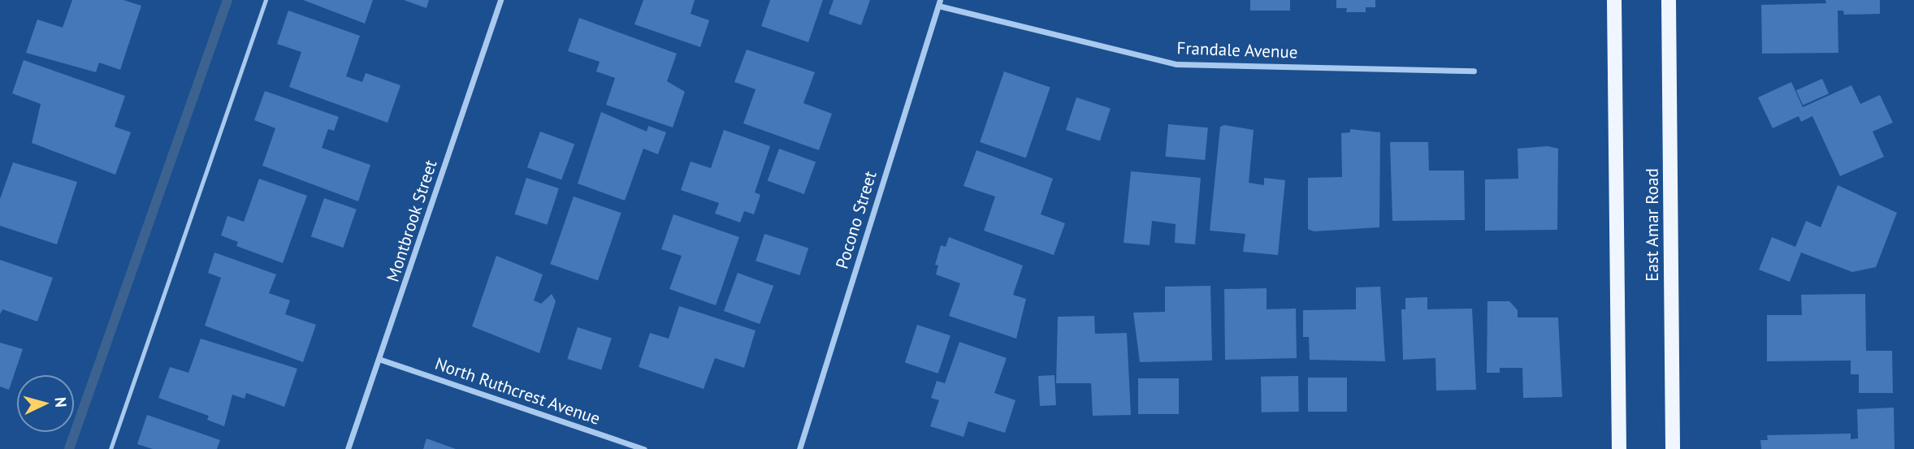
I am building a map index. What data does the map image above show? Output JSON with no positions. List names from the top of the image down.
{
  "streets": {
    "main road": ["East Amar Road"],
    "street": [
      "Frandale Avenue",
      "Pocono Street",
      "Montbrook Street",
      "North Ruthcrest Avenue"
    ]
  },
  "crossings": [
    ["Frandale Avenue", "Pocono Street"],
    ["Montbrook Street", "North Ruthcrest Avenue"]
  ],
  "north": "right"
}
